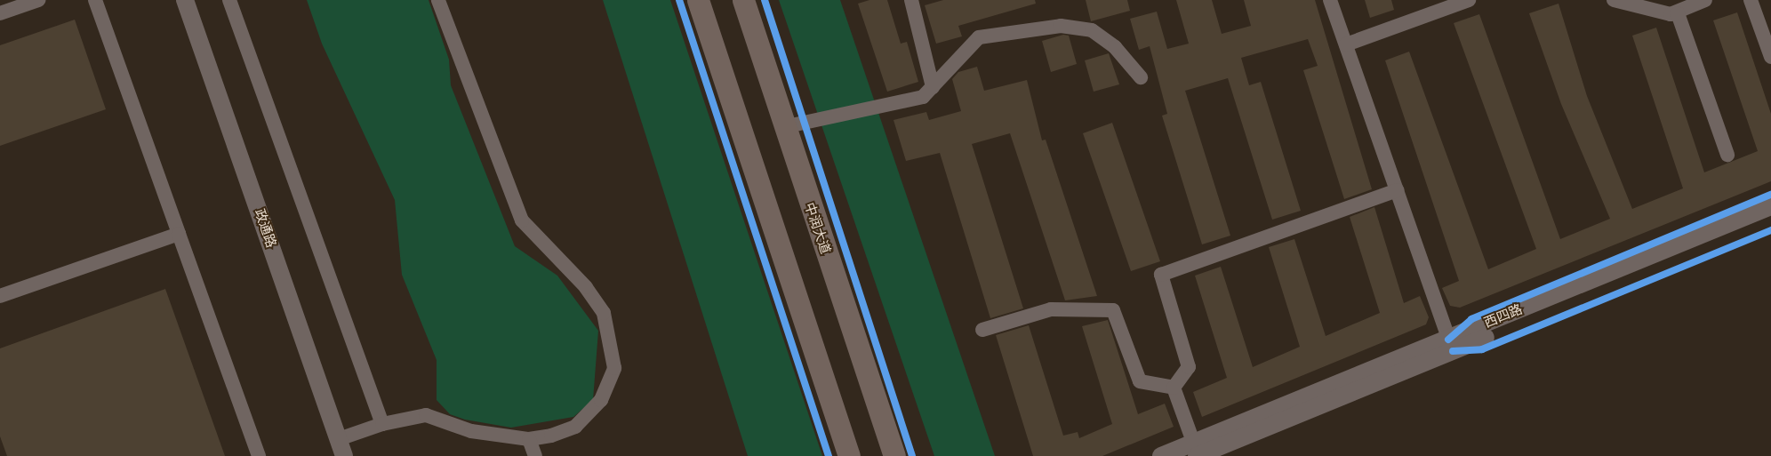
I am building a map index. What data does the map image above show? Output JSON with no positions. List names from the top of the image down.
{
  "streets": {
    "main road": ["中润大道"],
    "street": ["政通路", "西四路"]
  }
}
